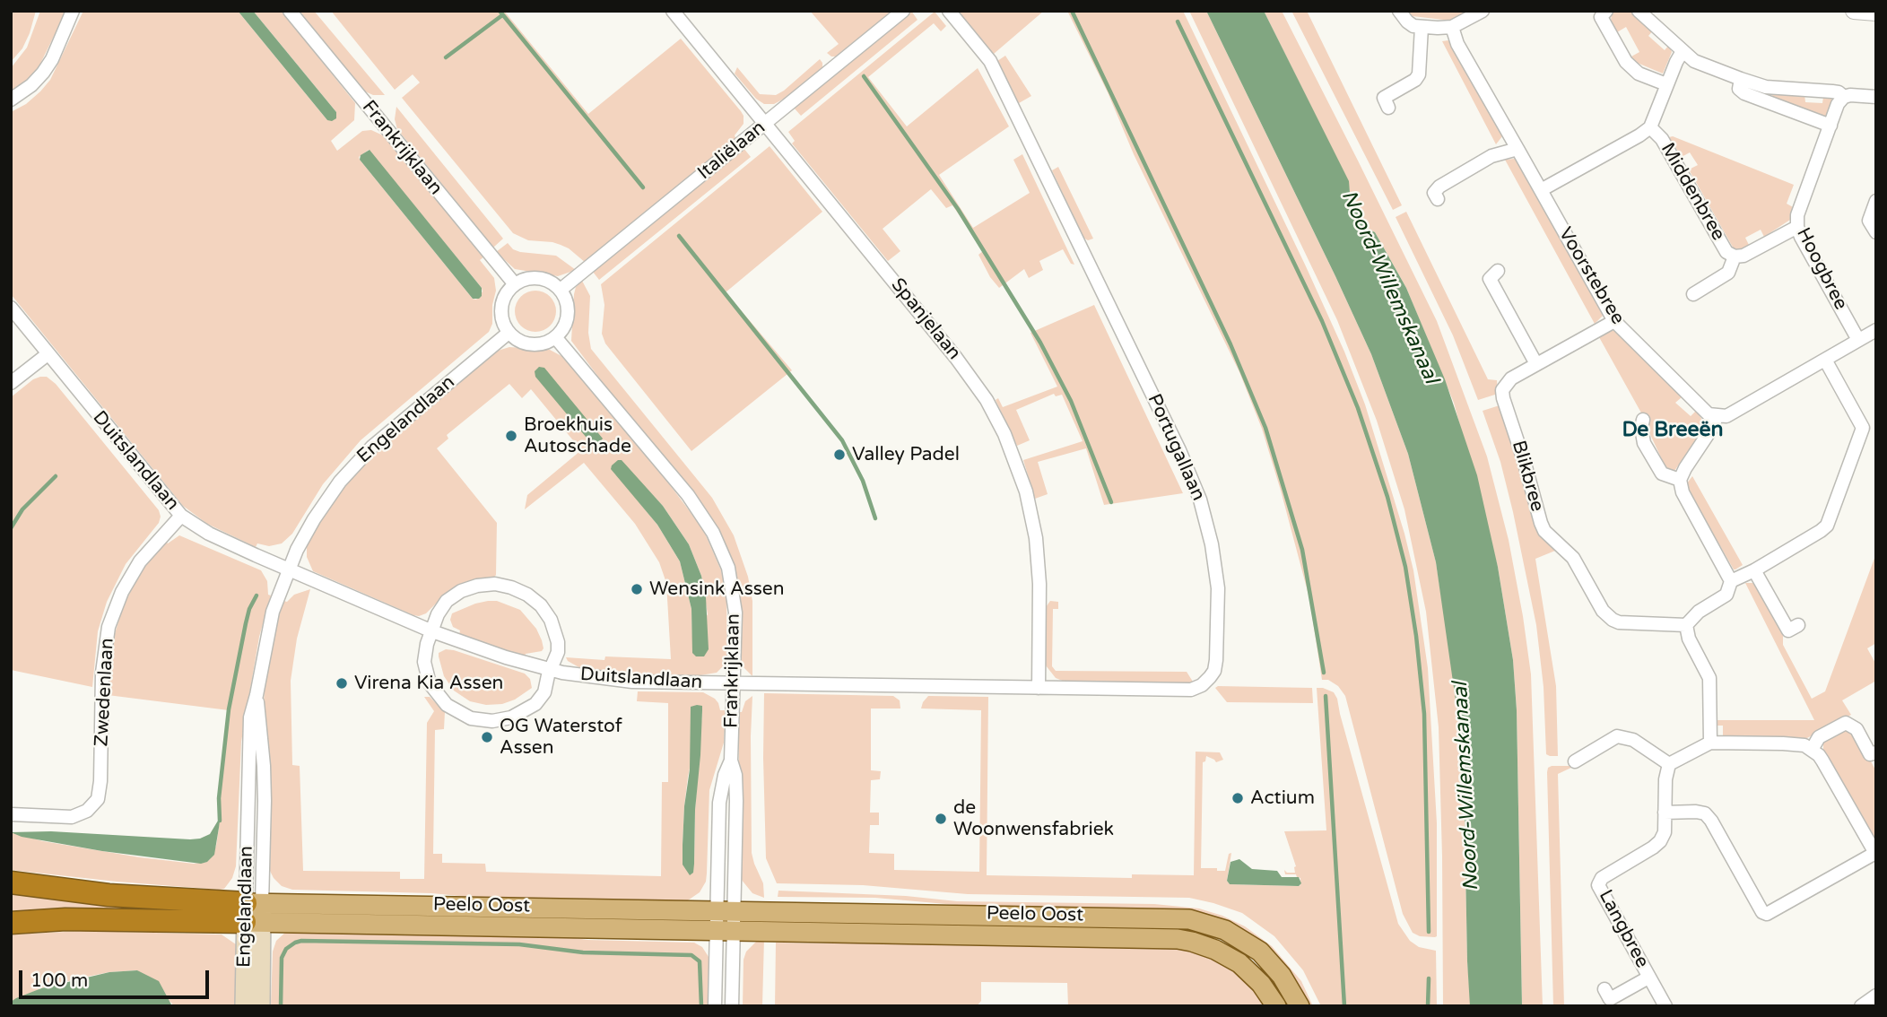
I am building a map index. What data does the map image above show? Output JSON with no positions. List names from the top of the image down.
{
  "streets": {
    "main road": ["Engelandlaan", "Peelo Oost"],
    "street": [
      "Frankrijklaan",
      "Italiëlaan",
      "Middenbree",
      "Hoogbree",
      "Voorstebree",
      "Spanjelaan",
      "Portugallaan",
      "Duitslandlaan",
      "Blikbree",
      "Zwedenlaan",
      "Langbree"
    ]
  },
  "crossings": [
    ["Frankrijklaan", "Italiëlaan"],
    ["Frankrijklaan", "Engelandlaan"],
    ["Frankrijklaan", "Portugallaan"],
    ["Frankrijklaan", "Duitslandlaan"],
    ["Frankrijklaan", "Peelo Oost"],
    ["Italiëlaan", "Spanjelaan"],
    ["Italiëlaan", "Engelandlaan"],
    ["Middenbree", "Hoogbree"],
    ["Middenbree", "Voorstebree"],
    ["Voorstebree", "Blikbree"],
    ["Spanjelaan", "Portugallaan"],
    ["Engelandlaan", "Duitslandlaan"],
    ["Engelandlaan", "Peelo Oost"],
    ["Portugallaan", "Duitslandlaan"],
    ["Duitslandlaan", "Zwedenlaan"]
  ],
  "districts": ["De Breeën"],
  "water": ["Noord-Willemskanaal"],
  "places": [
    "Broekhuis Autoschade",
    "Valley Padel",
    "Wensink Assen",
    "Virena Kia Assen",
    "OG Waterstof Assen",
    "Actium",
    "de Woonwensfabriek"
  ],
  "scale_bar": "100 m"
}
